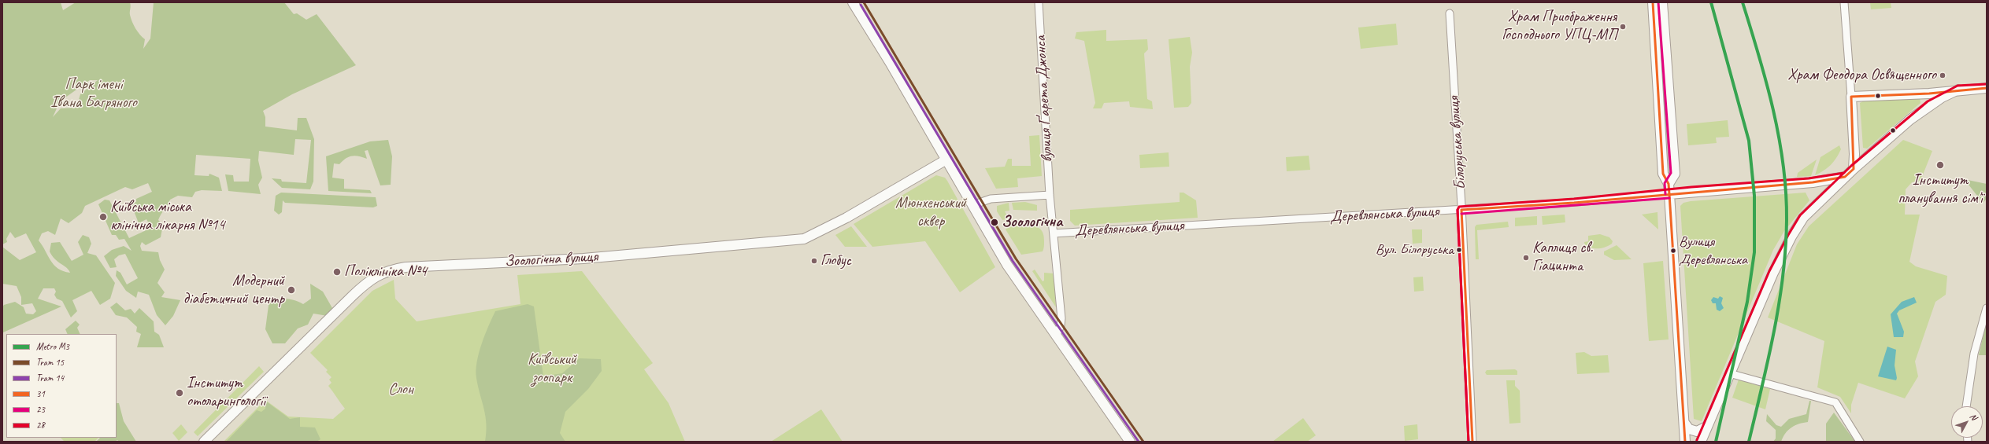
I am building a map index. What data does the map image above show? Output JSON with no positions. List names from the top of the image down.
{
  "streets": {
    "street": [
      "вулиця Ґарета Джонса",
      "Білоруська вулиця",
      "Деревлянська вулиця",
      "Зоологічна вулиця"
    ]
  },
  "crossings": [
    ["вулиця Ґарета Джонса", "Деревлянська вулиця"],
    ["Білоруська вулиця", "Деревлянська вулиця"]
  ],
  "parks": [
    "Парк імені Івана Багряного",
    "Мюнхенський сквер",
    "Київський зоопарк",
    "Слон"
  ],
  "places": [
    "Храм Приображення Господнього УПЦ-МП",
    "Храм Феодора Освященного",
    "Інститут планування сім'ї",
    "Київська міська клінічна лікарня №14",
    "Зоологічна",
    "Вул. Білоруська",
    "Вулиця Деревлянська",
    "Каплиця св. Гіацинта",
    "Глобус",
    "Поліклініка №4",
    "Модерний діабетичний центр",
    "Інститут отоларингології"
  ],
  "lines": [
    "metro line M3",
    "tram line 15",
    "transit line 31",
    "transit line 23",
    "tram line 14",
    "transit line 28"
  ],
  "legend": [
    "Metro M3",
    "Tram 15",
    "Tram 14",
    "31",
    "23",
    "28"
  ],
  "north": "top right"
}
